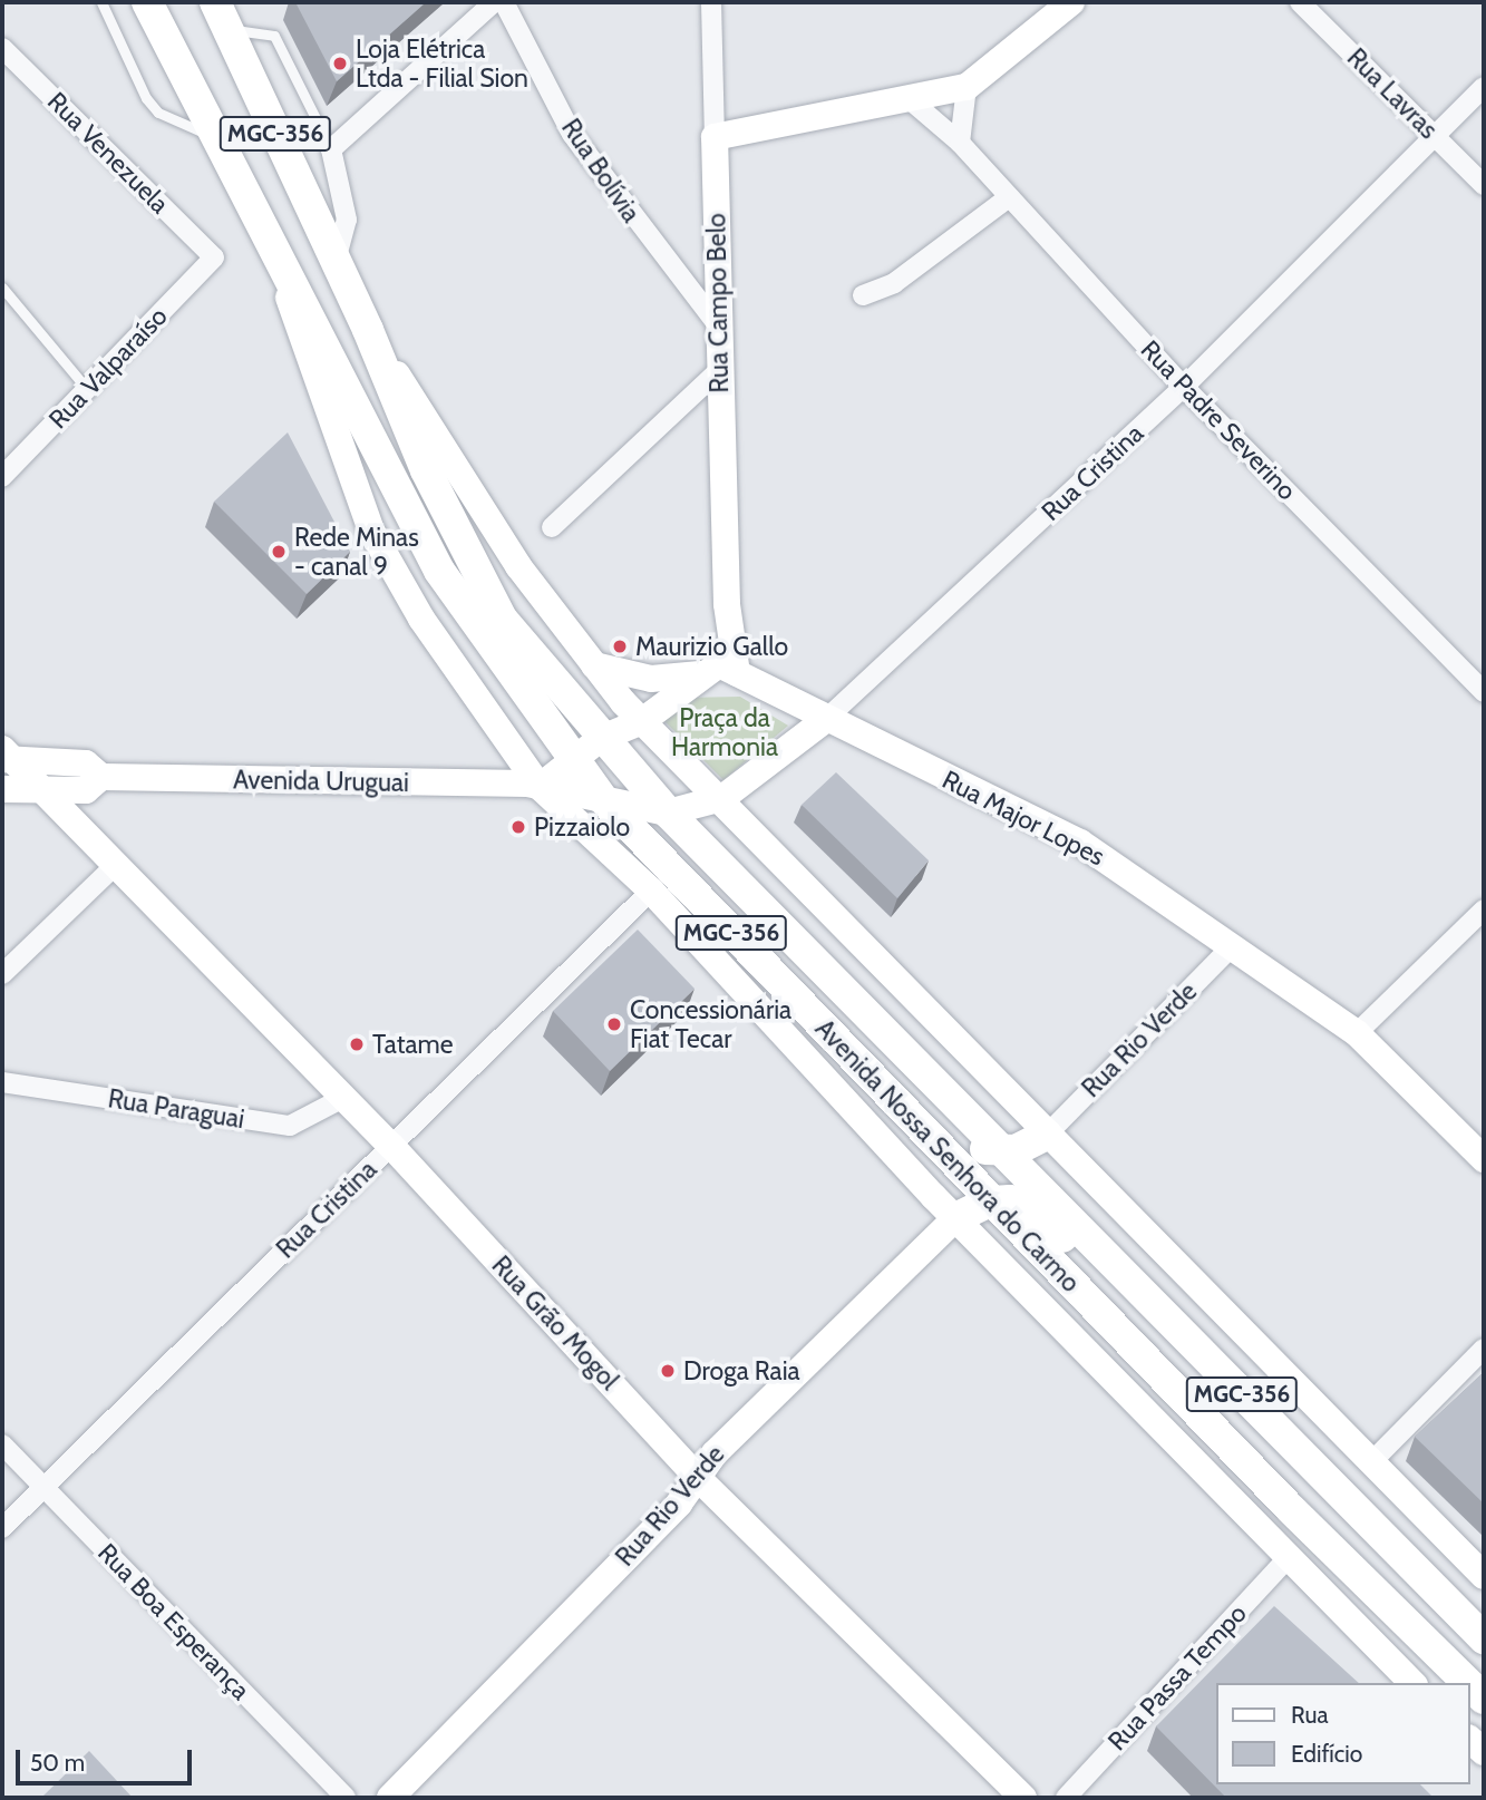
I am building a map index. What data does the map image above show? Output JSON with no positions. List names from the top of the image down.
{
  "streets": {
    "main road": ["MGC-356", "Avenida Nossa Senhora do Carmo"],
    "street": [
      "Rua Lavras",
      "Rua Venezuela",
      "Rua Bolívia",
      "Rua Campo Belo",
      "Rua Valparaíso",
      "Rua Padre Severino",
      "Rua Cristina",
      "Avenida Uruguai",
      "Rua Major Lopes",
      "Rua Rio Verde",
      "Rua Paraguai",
      "Rua Grão Mogol",
      "Rua Boa Esperança",
      "Rua Passa Tempo"
    ]
  },
  "crossings": [
    ["Rua Lavras", "Rua Cristina"],
    ["Rua Venezuela", "Rua Valparaíso"],
    ["Rua Bolívia", "Rua Campo Belo"],
    ["Rua Campo Belo", "Rua Major Lopes"],
    ["Rua Padre Severino", "Rua Cristina"],
    ["Rua Cristina", "Avenida Uruguai"],
    ["Rua Cristina", "Rua Major Lopes"],
    ["Rua Cristina", "Avenida Nossa Senhora do Carmo"],
    ["Rua Cristina", "Rua Grão Mogol"],
    ["Rua Cristina", "Rua Boa Esperança"],
    ["Avenida Uruguai", "Avenida Nossa Senhora do Carmo"],
    ["Avenida Uruguai", "Rua Grão Mogol"],
    ["Rua Major Lopes", "Rua Rio Verde"],
    ["Rua Rio Verde", "Avenida Nossa Senhora do Carmo"],
    ["Rua Rio Verde", "Rua Grão Mogol"],
    ["Rua Paraguai", "Rua Grão Mogol"],
    ["Avenida Nossa Senhora do Carmo", "Rua Passa Tempo"]
  ],
  "parks": ["Praça da Harmonia"],
  "places": [
    "Loja Elétrica Ltda - Filial Sion",
    "Rede Minas - canal 9",
    "Maurizio Gallo",
    "Pizzaiolo",
    "Concessionária Fiat Tecar",
    "Tatame",
    "Droga Raia"
  ],
  "legend": ["Rua", "Edifício"],
  "scale_bar": "50 m"
}
